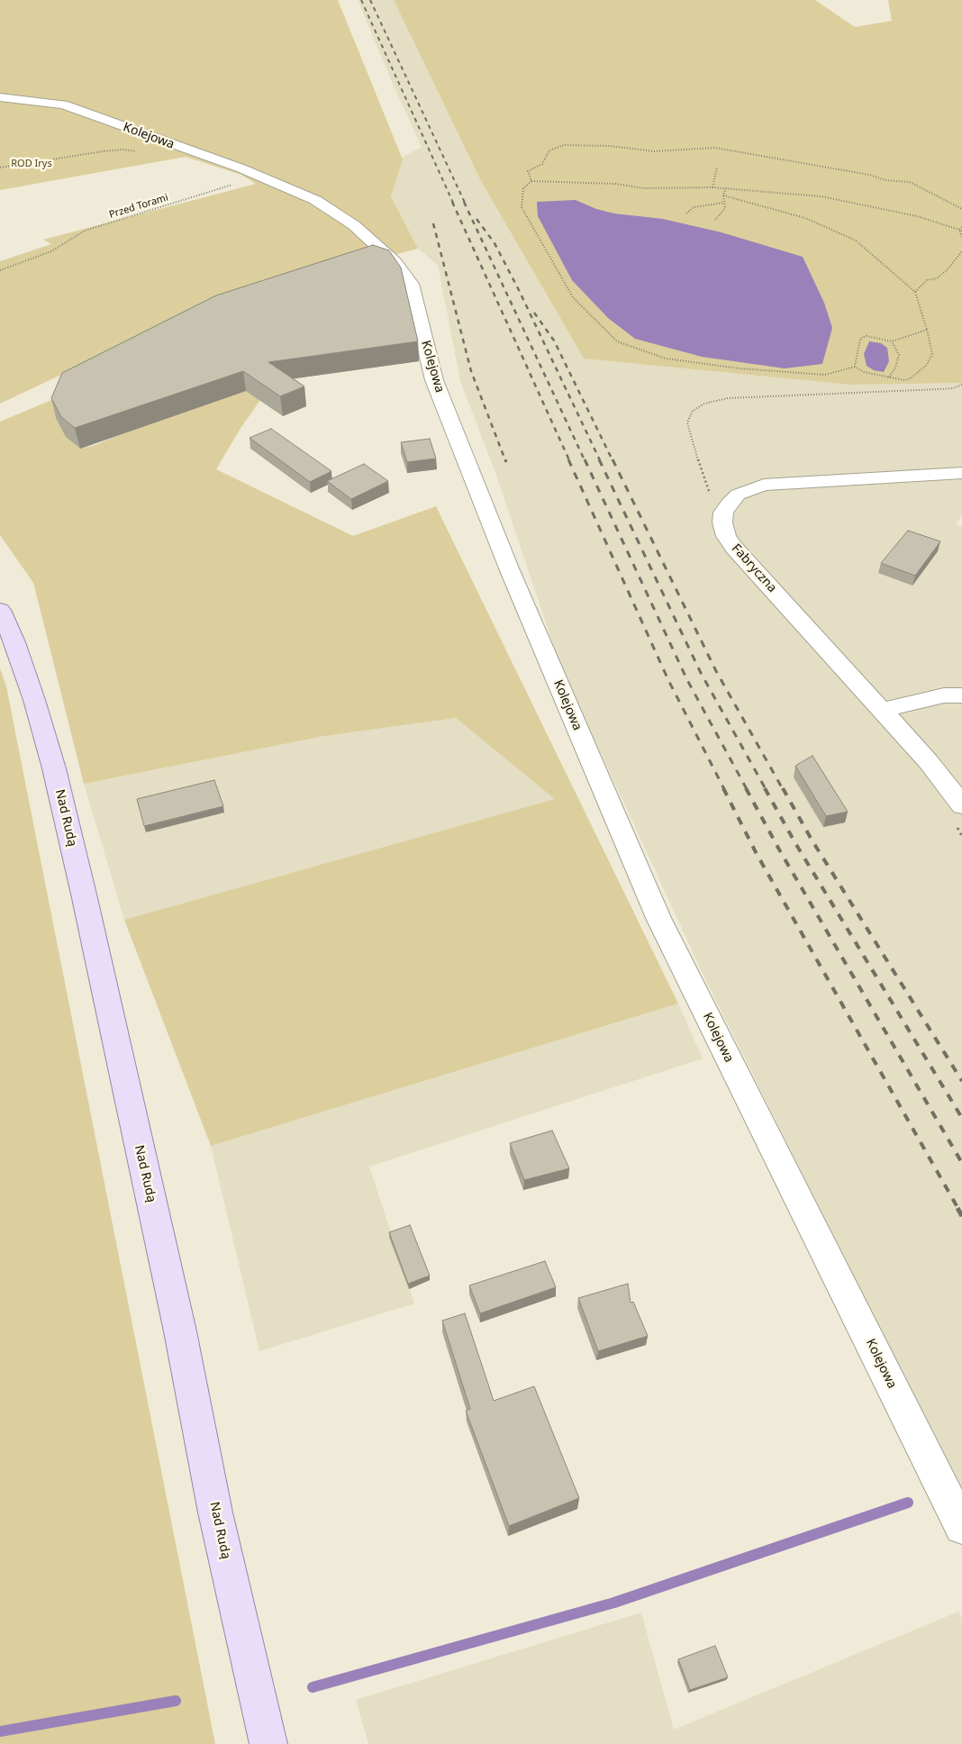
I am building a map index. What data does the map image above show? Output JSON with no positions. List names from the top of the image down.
{
  "streets": {
    "main road": ["Nad Rudą"],
    "street": ["Kolejowa", "Fabryczna"],
    "path": ["Przed Torami"]
  },
  "crossings": [
    ["Kolejowa", "Przed Torami"]
  ],
  "parks": ["ROD Irys"]
}
